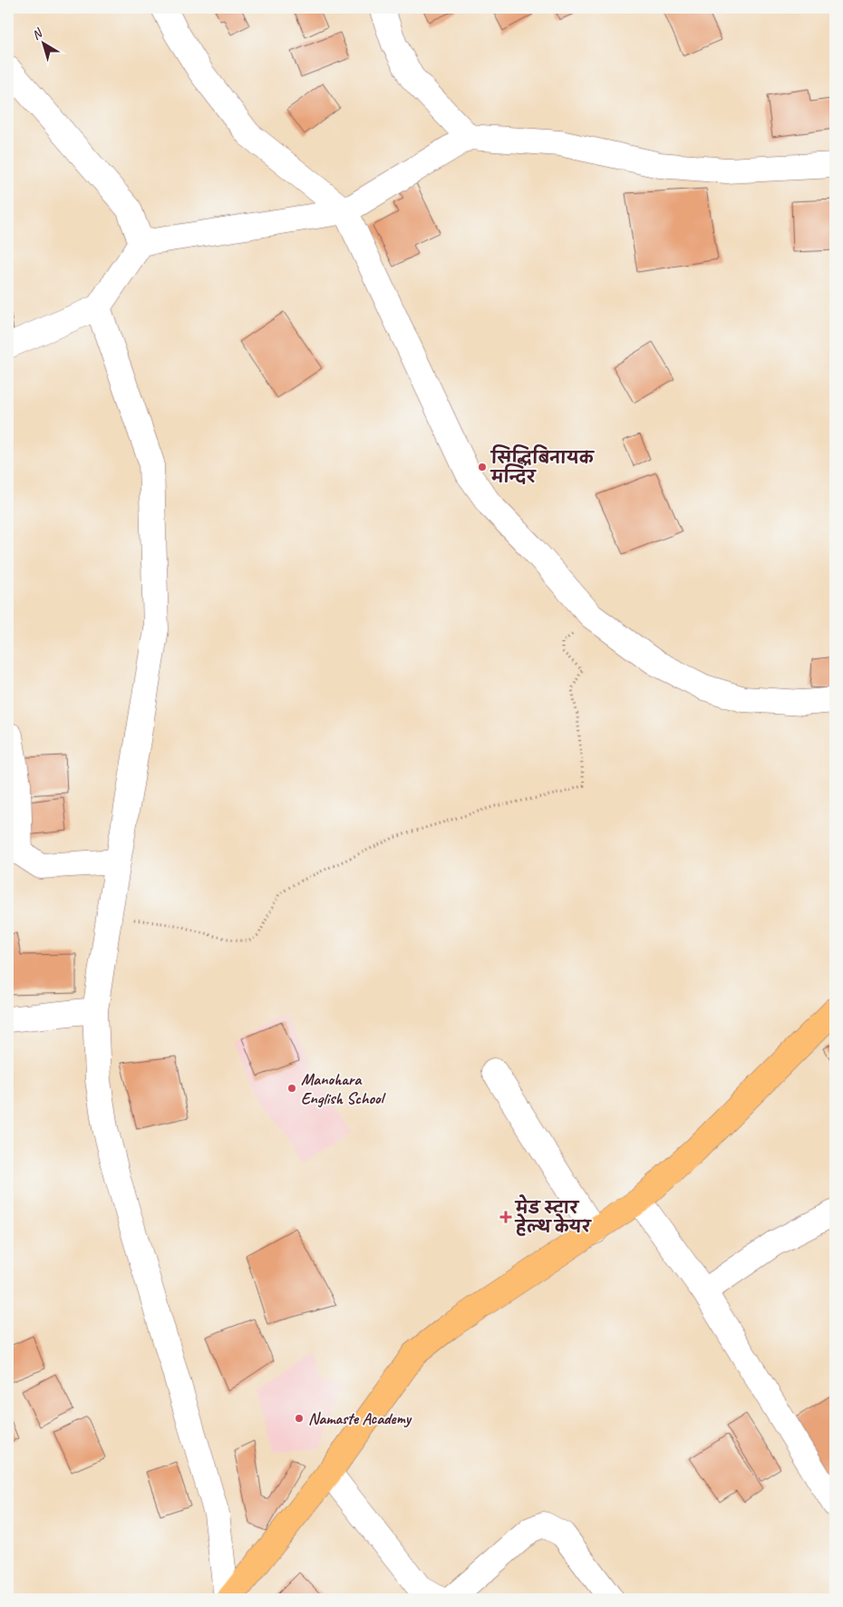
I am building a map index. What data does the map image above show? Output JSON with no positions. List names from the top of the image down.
{
  "places": {
    "other": ["सिद्धिबिनायक मन्दिर", "Manohara English School", "Namaste Academy"],
    "health": ["मेड स्टार हेल्थ केयर"]
  },
  "north": "top left"
}
